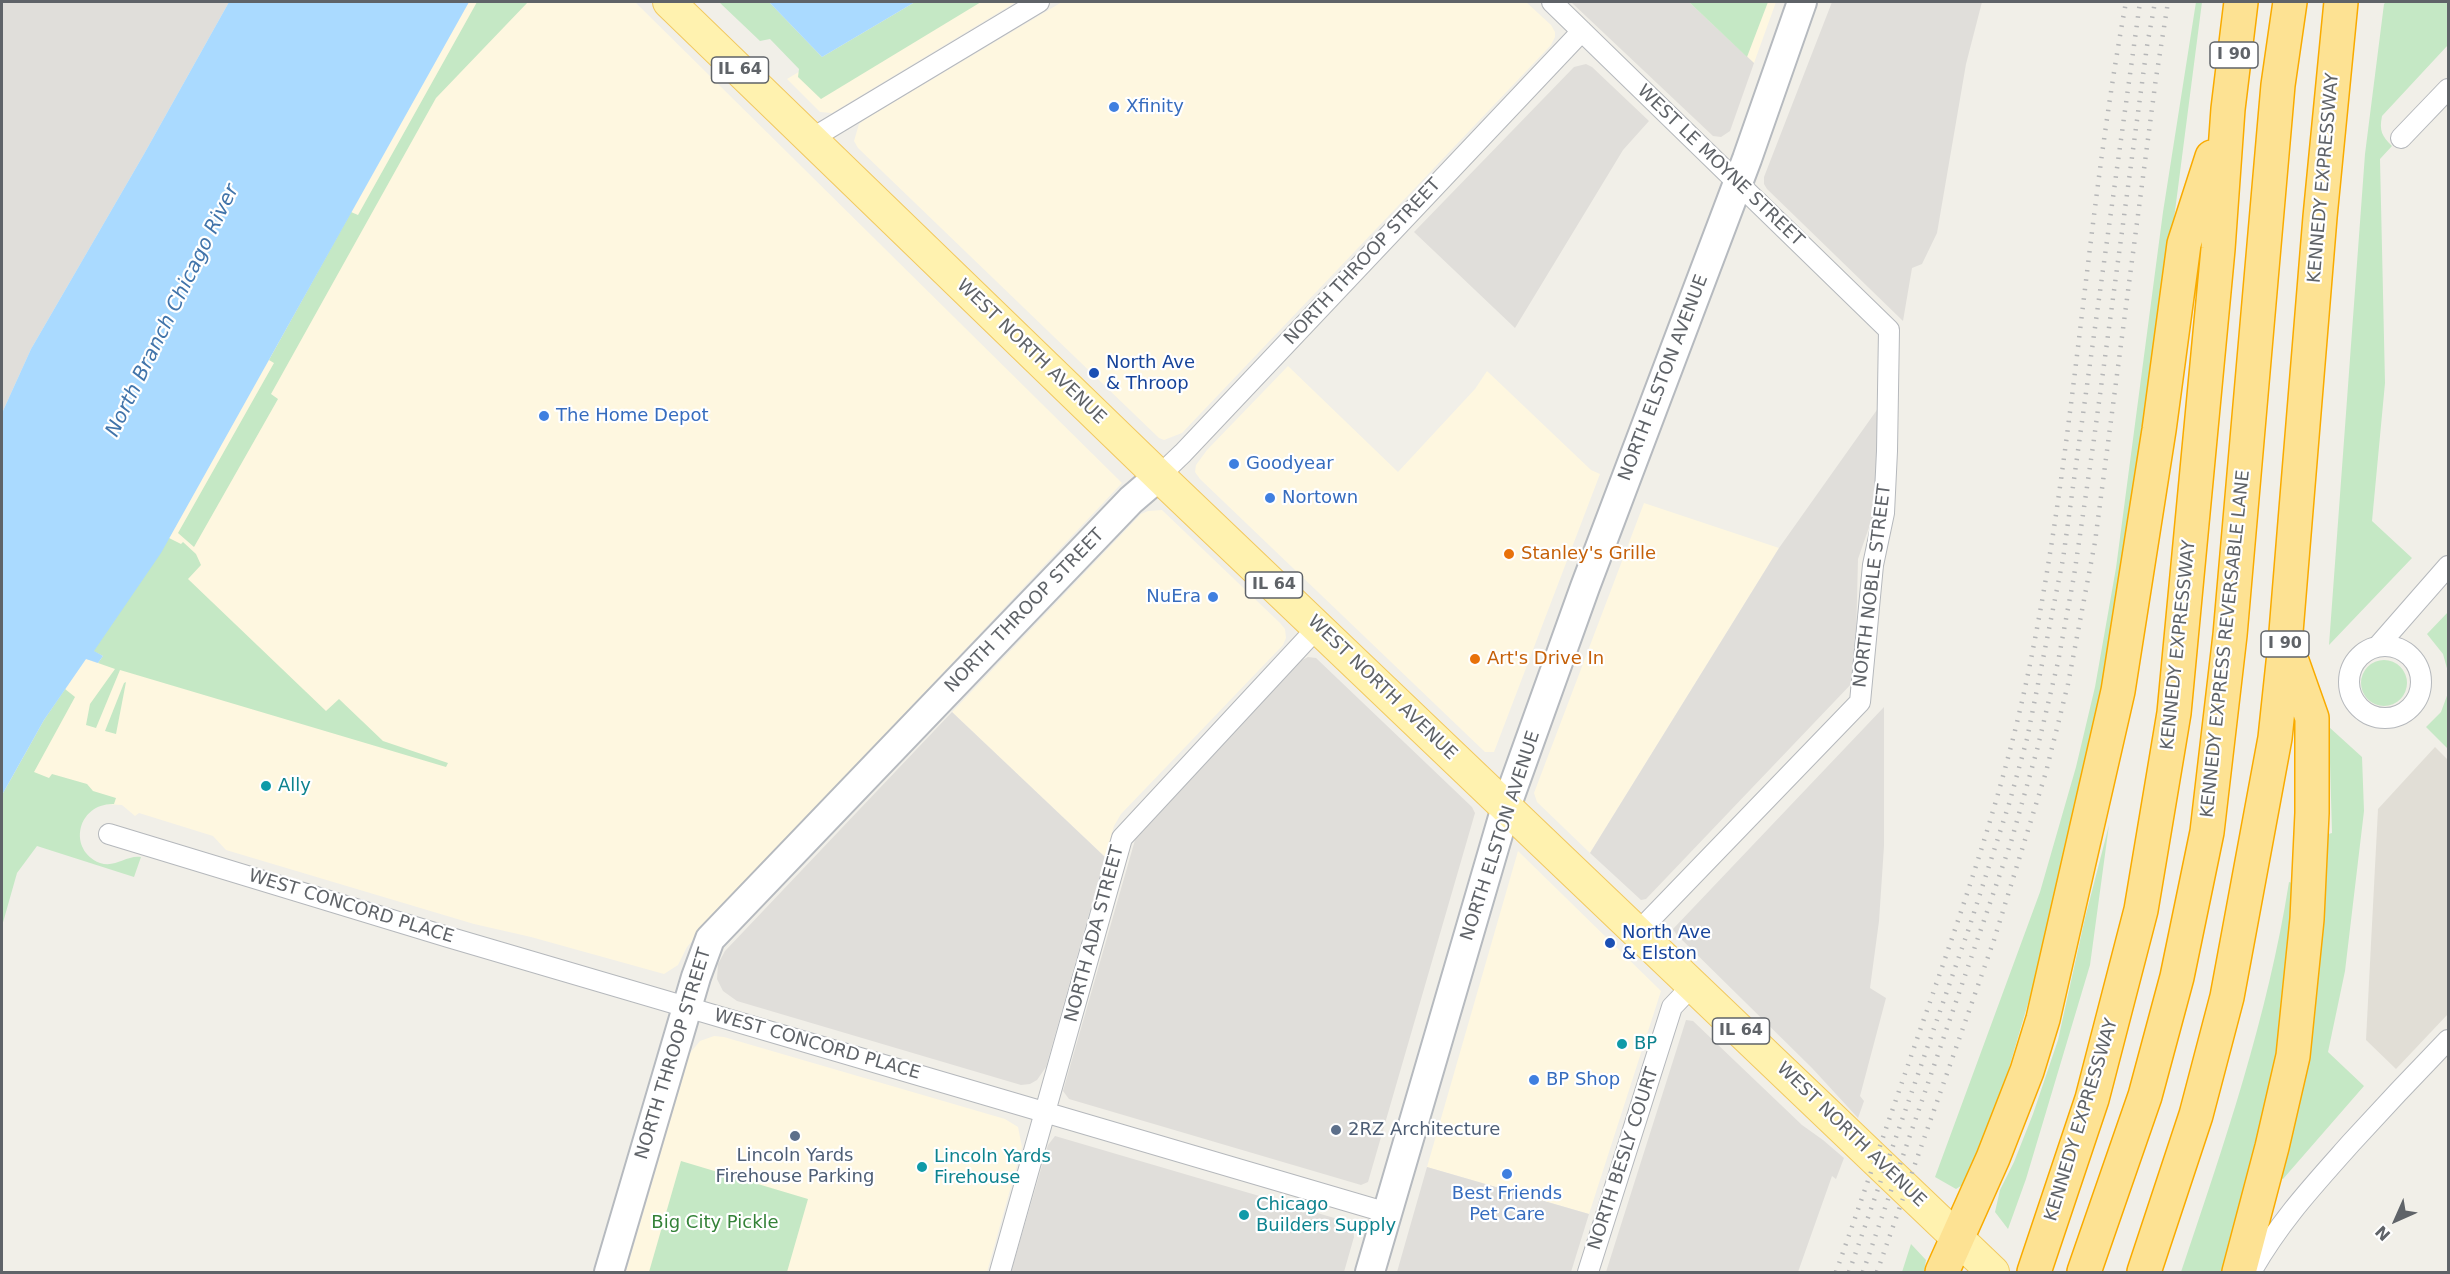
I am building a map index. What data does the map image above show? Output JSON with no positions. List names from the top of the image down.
{
  "streets": {
    "highway": ["I 90", "KENNEDY EXPRESSWAY", "KENNEDY EXPRESS REVERSABLE LANE"],
    "main road": [
      "IL 64",
      "NORTH THROOP STREET",
      "WEST NORTH AVENUE",
      "NORTH ELSTON AVENUE"
    ],
    "street": [
      "WEST LE MOYNE STREET",
      "NORTH NOBLE STREET",
      "WEST CONCORD PLACE",
      "NORTH ADA STREET",
      "NORTH BESLY COURT"
    ]
  },
  "crossings": [
    ["WEST LE MOYNE STREET", "NORTH THROOP STREET"],
    ["WEST LE MOYNE STREET", "NORTH ELSTON AVENUE"],
    ["WEST LE MOYNE STREET", "NORTH NOBLE STREET"],
    ["NORTH THROOP STREET", "WEST NORTH AVENUE"],
    ["NORTH THROOP STREET", "WEST CONCORD PLACE"],
    ["WEST NORTH AVENUE", "NORTH ELSTON AVENUE"],
    ["WEST NORTH AVENUE", "NORTH NOBLE STREET"],
    ["WEST NORTH AVENUE", "NORTH ADA STREET"],
    ["WEST NORTH AVENUE", "NORTH BESLY COURT"],
    ["NORTH ELSTON AVENUE", "WEST CONCORD PLACE"],
    ["WEST CONCORD PLACE", "NORTH ADA STREET"]
  ],
  "water": ["North Branch Chicago River"],
  "parks": ["Big City Pickle"],
  "places": [
    "Xfinity",
    "North Ave & Throop",
    "The Home Depot",
    "Goodyear",
    "Nortown",
    "Stanley's Grille",
    "NuEra",
    "Art's Drive In",
    "Ally",
    "North Ave & Elston",
    "BP",
    "BP Shop",
    "2RZ Architecture",
    "Lincoln Yards Firehouse Parking",
    "Lincoln Yards Firehouse",
    "Best Friends Pet Care",
    "Chicago Builders Supply"
  ],
  "north": "bottom left"
}
